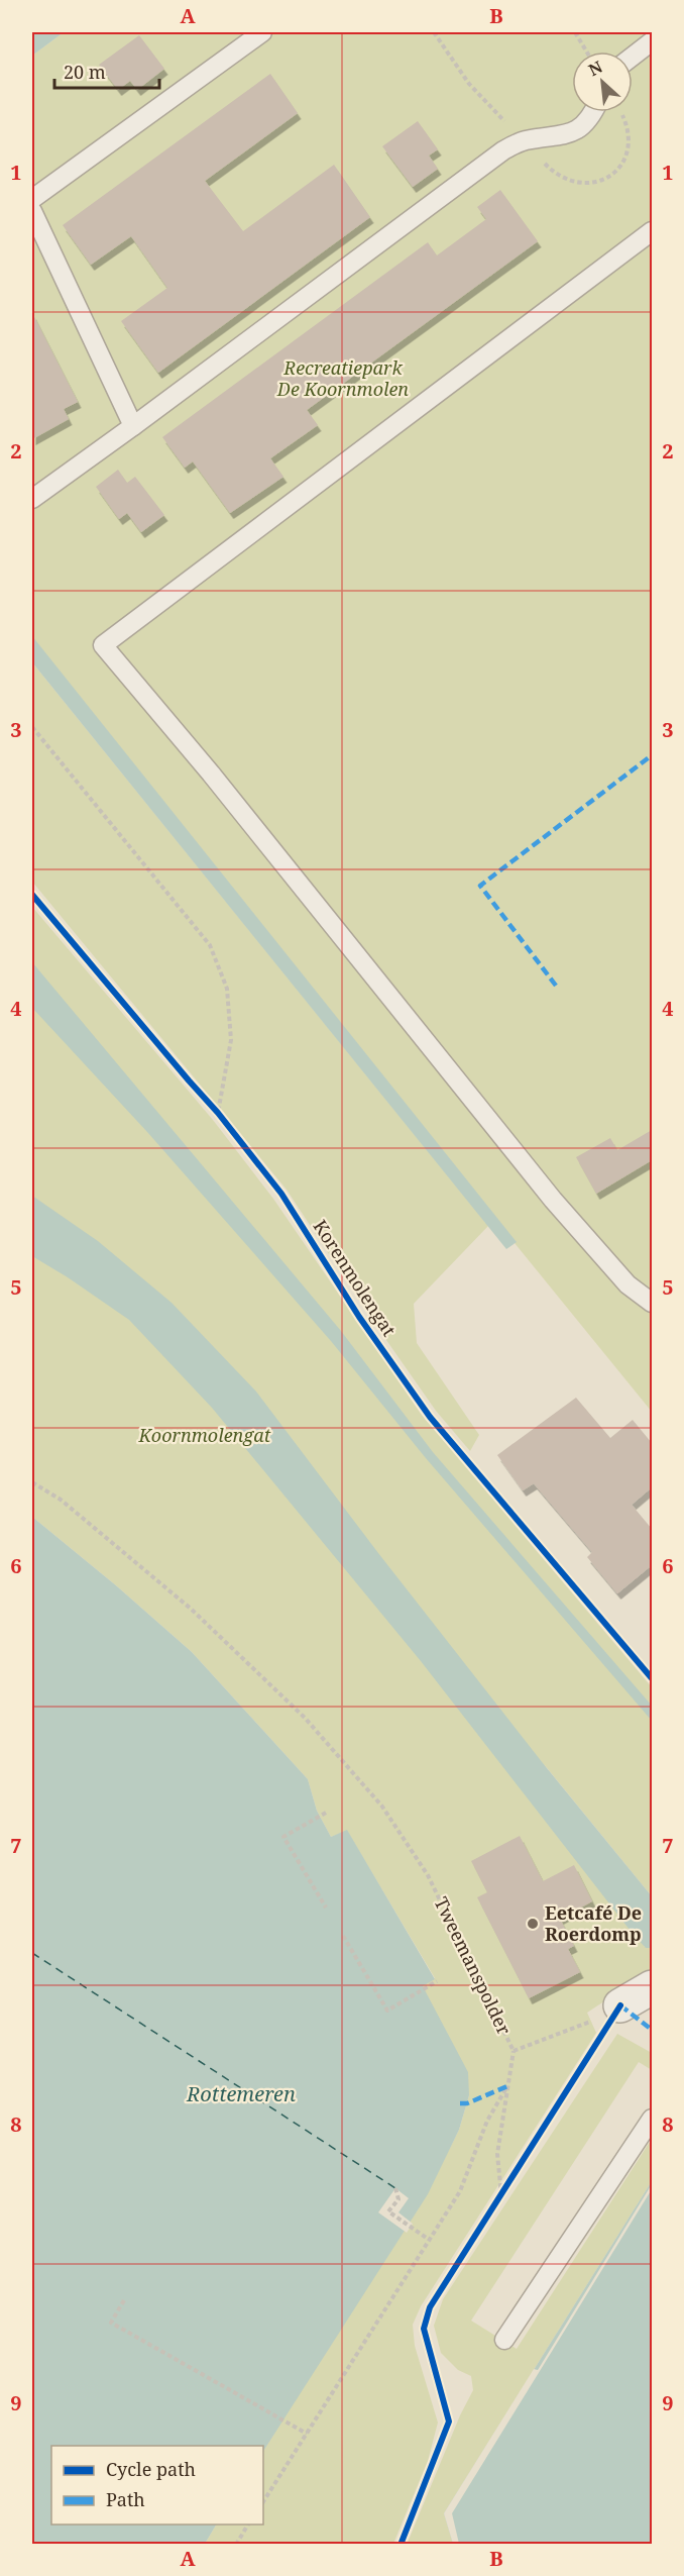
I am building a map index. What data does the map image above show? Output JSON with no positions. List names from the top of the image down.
{
  "streets": {
    "path": ["Tweemanspolder"],
    "cycle path": ["Korenmolengat"]
  },
  "water": ["Rottemeren"],
  "parks": ["Recreatiepark De Koornmolen", "Koornmolengat"],
  "places": ["Eetcafé De Roerdomp"],
  "legend": ["Cycle path", "Path"],
  "scale_bar": "20 m",
  "north": "top left",
  "grid": {
    "columns": ["A", "B"],
    "rows": [
      "1",
      "2",
      "3",
      "4",
      "5",
      "6",
      "7",
      "8",
      "9"
    ]
  }
}
